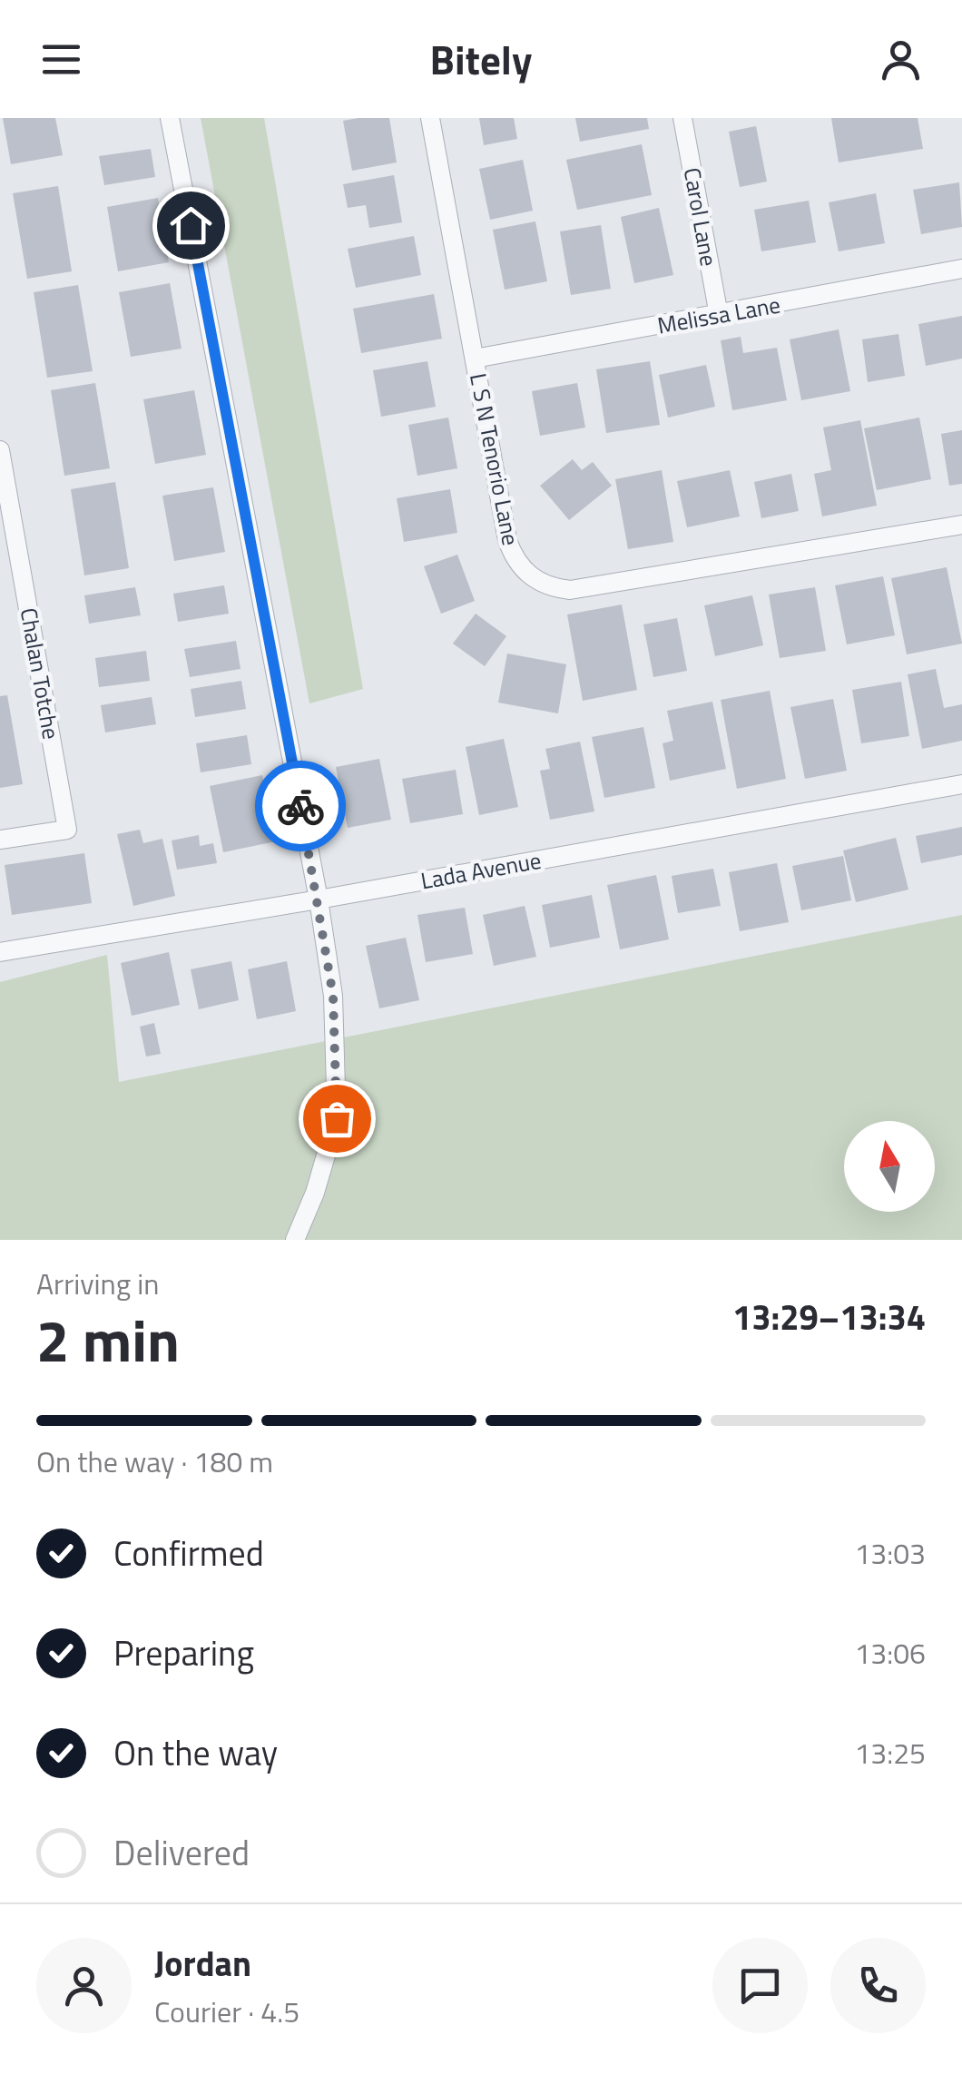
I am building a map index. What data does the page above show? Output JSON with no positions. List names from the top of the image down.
{
  "streets": {
    "street": [
      "Carol Lane",
      "Melissa Lane",
      "L S N Tenorio Lane",
      "Chalan Totche",
      "Lada Avenue"
    ]
  },
  "crossings": [
    ["Carol Lane", "Melissa Lane"],
    ["Melissa Lane", "L S N Tenorio Lane"]
  ],
  "north": "top",
  "page": {
    "header": "Bitely",
    "heading": ["2 min", "Arriving in", "13:29–13:34"],
    "panel": ["Jordan", "Courier · 4.5"],
    "bar": "On the way · 180 m",
    "list": [
      ["Confirmed", "13:03"],
      ["Preparing", "13:06"],
      ["On the way", "13:25"],
      "Delivered"
    ]
  }
}
